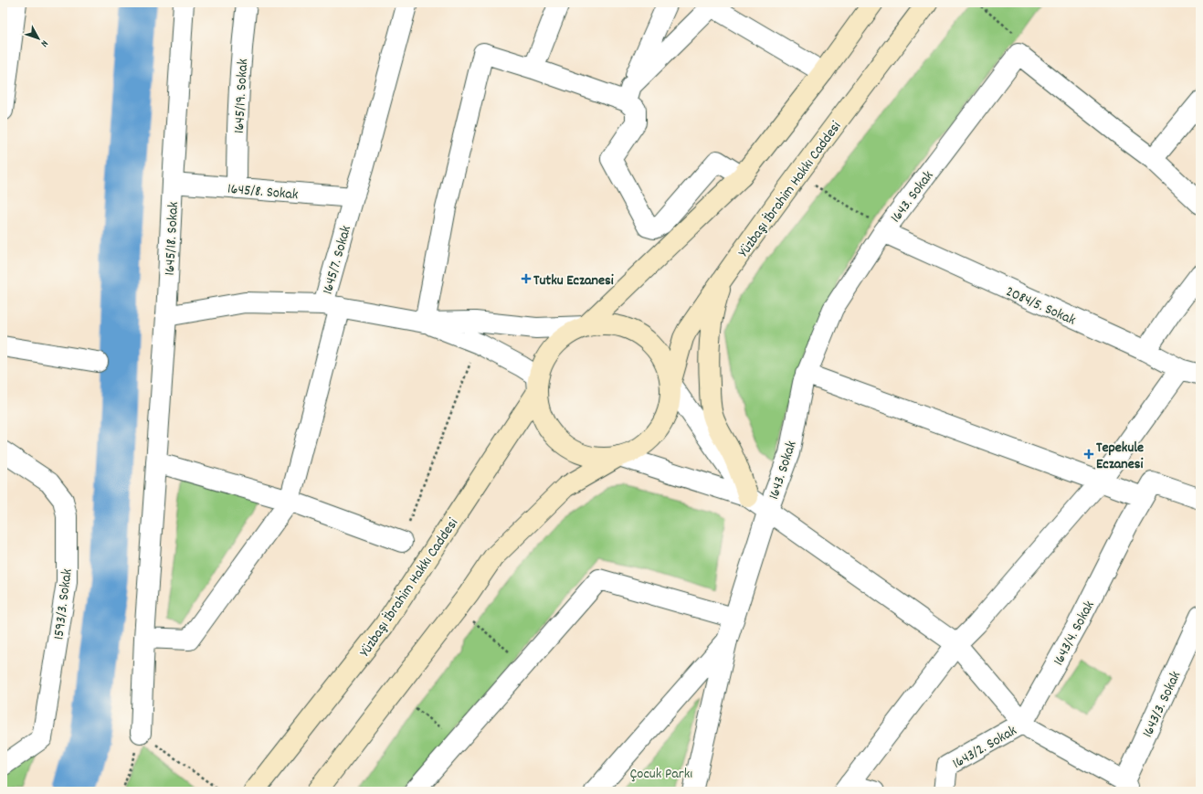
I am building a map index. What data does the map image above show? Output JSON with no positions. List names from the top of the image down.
{
  "streets": {
    "main road": ["Yüzbaşı İbrahim Hakkı Caddesi"],
    "street": [
      "1645/19. Sokak",
      "1645/8. Sokak",
      "1643. Sokak",
      "1645/18. Sokak",
      "1645/7. Sokak",
      "2084/5. Sokak",
      "1593/3. Sokak",
      "1643/4. Sokak",
      "1643/3. Sokak",
      "1643/2. Sokak"
    ]
  },
  "crossings": [
    ["1645/19. Sokak", "1645/8. Sokak"],
    ["1645/8. Sokak", "1645/18. Sokak"],
    ["1645/8. Sokak", "1645/7. Sokak"],
    ["1643. Sokak", "2084/5. Sokak"],
    ["1643/4. Sokak", "1643/2. Sokak"]
  ],
  "parks": ["Çocuk Parkı"],
  "places": {
    "health": ["Tutku Eczanesi", "Tepekule Eczanesi"]
  },
  "north": "bottom right"
}
